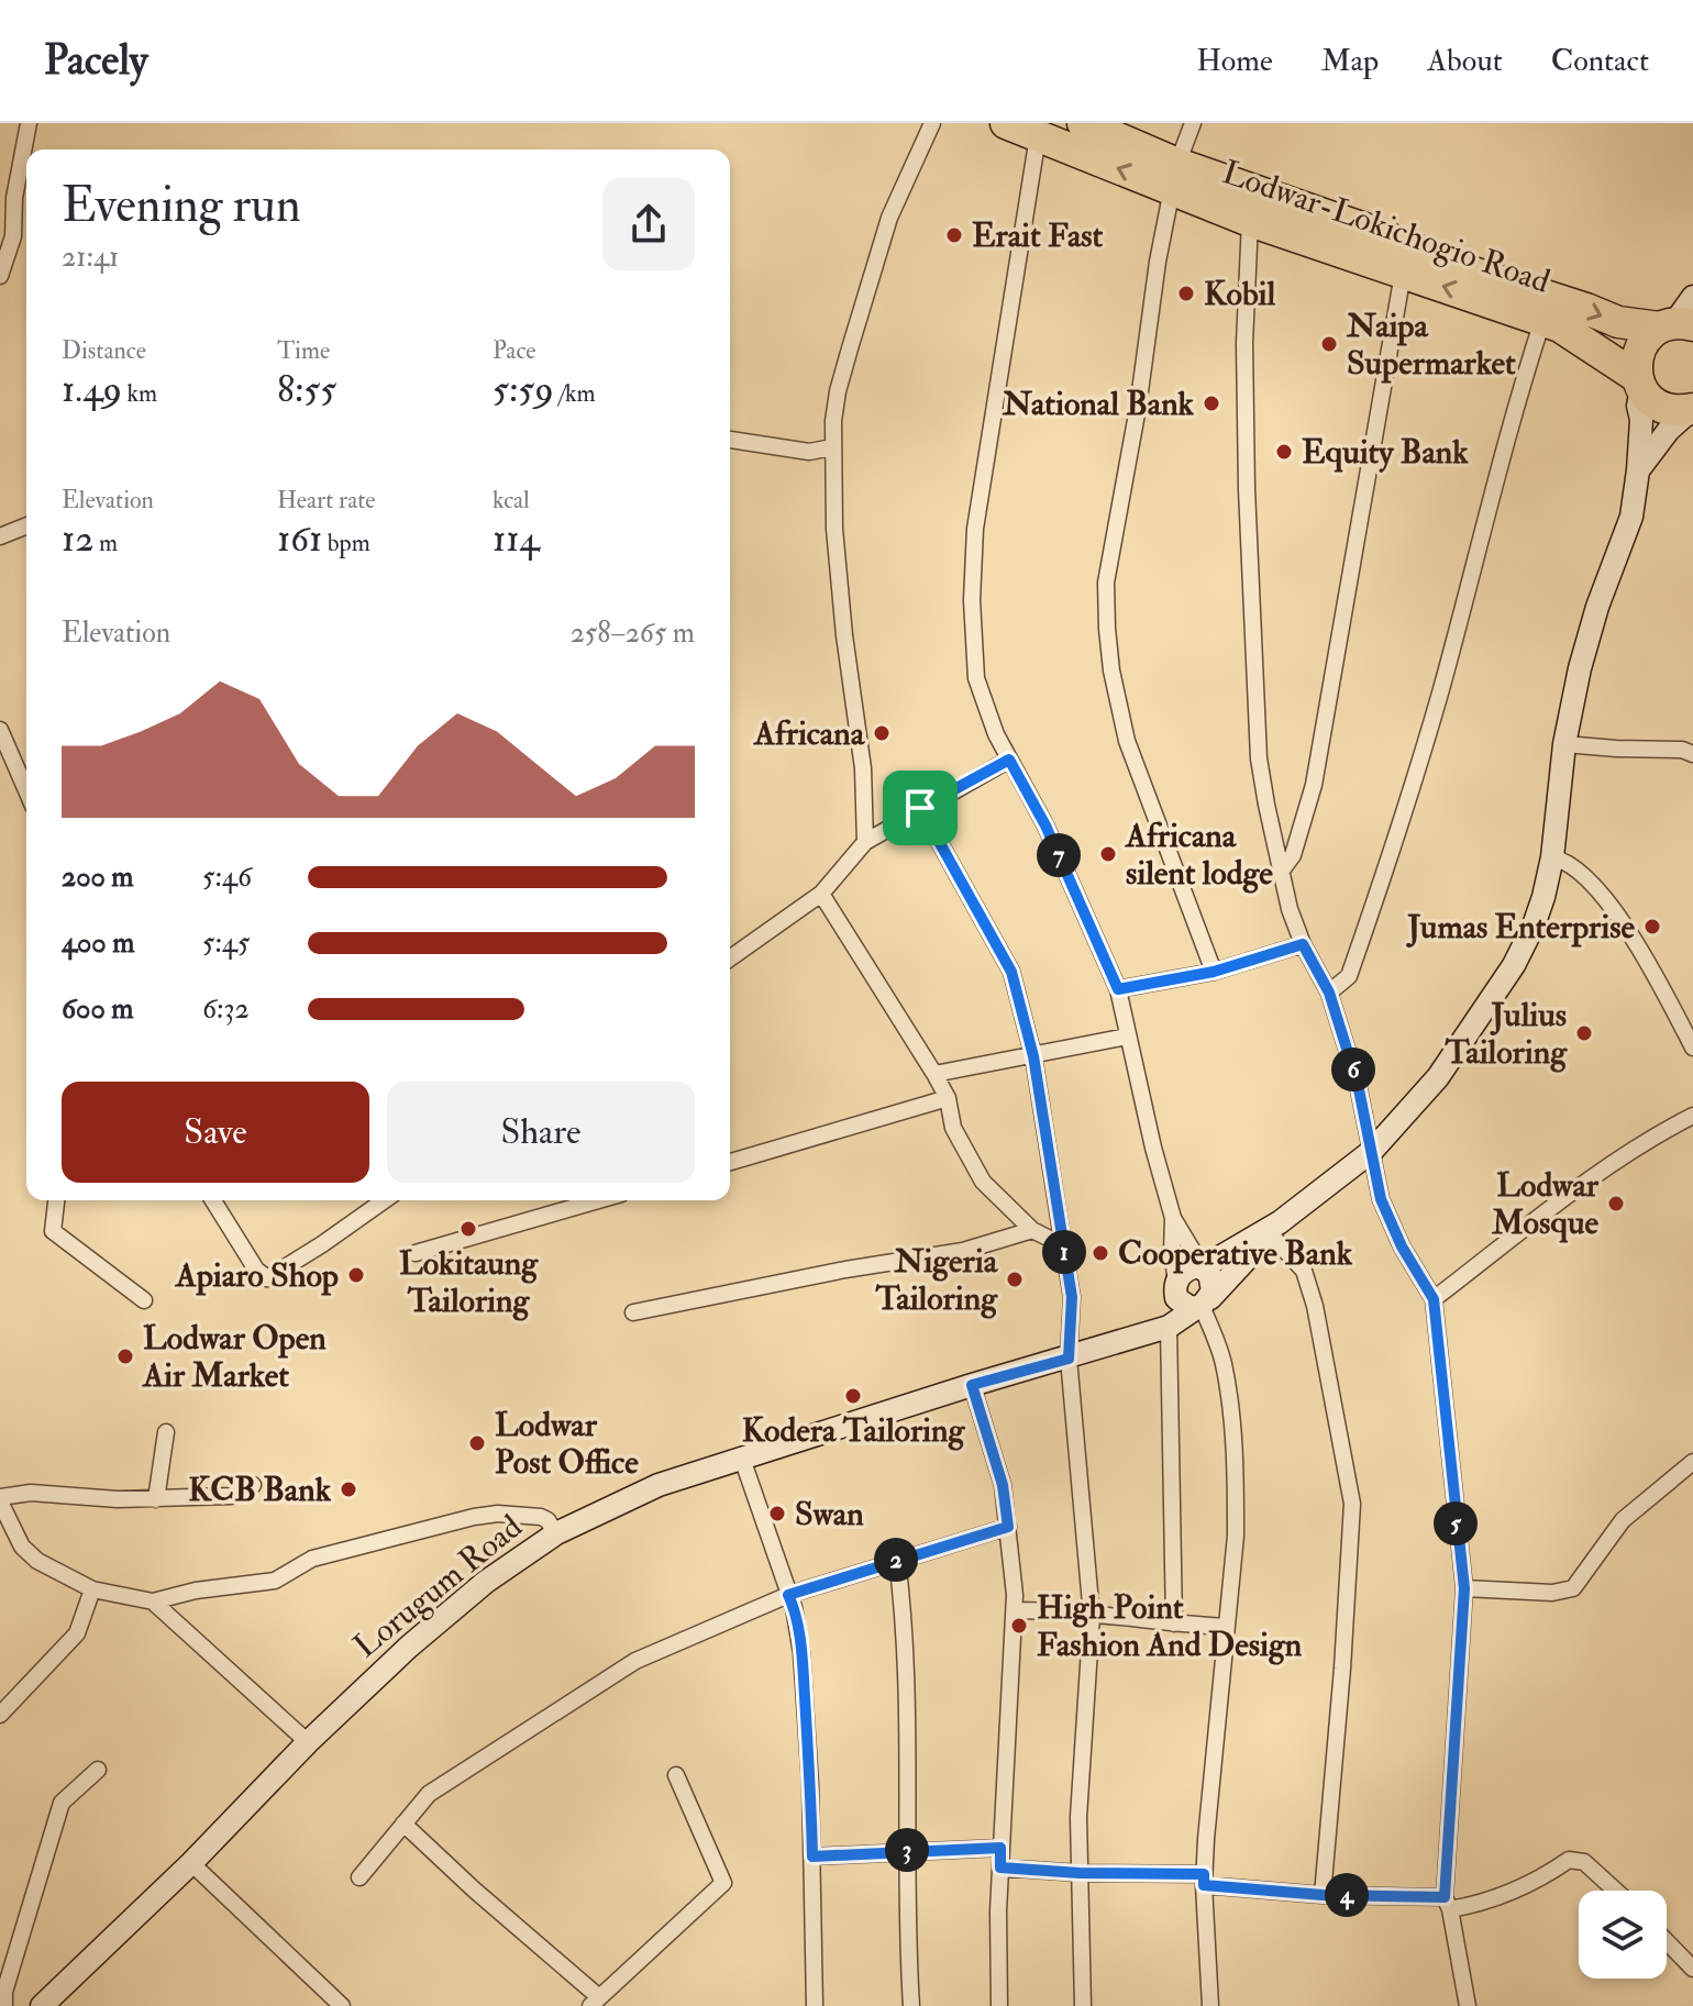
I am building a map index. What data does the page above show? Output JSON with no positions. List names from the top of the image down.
{
  "streets": {
    "highway": ["Lodwar-Lokichogio Road"],
    "main road": ["Lorugum Road"]
  },
  "places": [
    "Erait Fast",
    "Kobil",
    "Naipa Supermarket",
    "National Bank",
    "Equity Bank",
    "Africana",
    "Africana silent lodge",
    "Jumas Enterprise",
    "Julius Tailoring",
    "Lodwar Mosque",
    "Lokitaung Tailoring",
    "Cooperative Bank",
    "Apiaro Shop",
    "Nigeria Tailoring",
    "Lodwar Open Air Market",
    "Kodera Tailoring",
    "Lodwar Post Office",
    "KCB Bank",
    "Swan",
    "High Point Fashion And Design"
  ],
  "page": {
    "header": "Pacely",
    "nav": [
      "Home",
      "Map",
      "About",
      "Contact"
    ],
    "heading": ["Evening run", "21:41"],
    "stats": [
      ["Distance", "1.49 km"],
      ["Time", "8:55"],
      ["Pace", "5:59 /km"],
      ["Elevation", "12 m"],
      ["Heart rate", "161 bpm"],
      ["kcal", "114"]
    ],
    "chart": ["Elevation", "258–265 m"],
    "pins": [
      "7",
      "6",
      "1",
      "5",
      "2",
      "3",
      "4"
    ],
    "list": [
      {
        "name": "200 m",
        "note": "5:46"
      },
      {
        "name": "400 m",
        "note": "5:45"
      },
      {
        "name": "600 m",
        "note": "6:32"
      }
    ],
    "buttons": ["Save", "Share"]
  }
}
